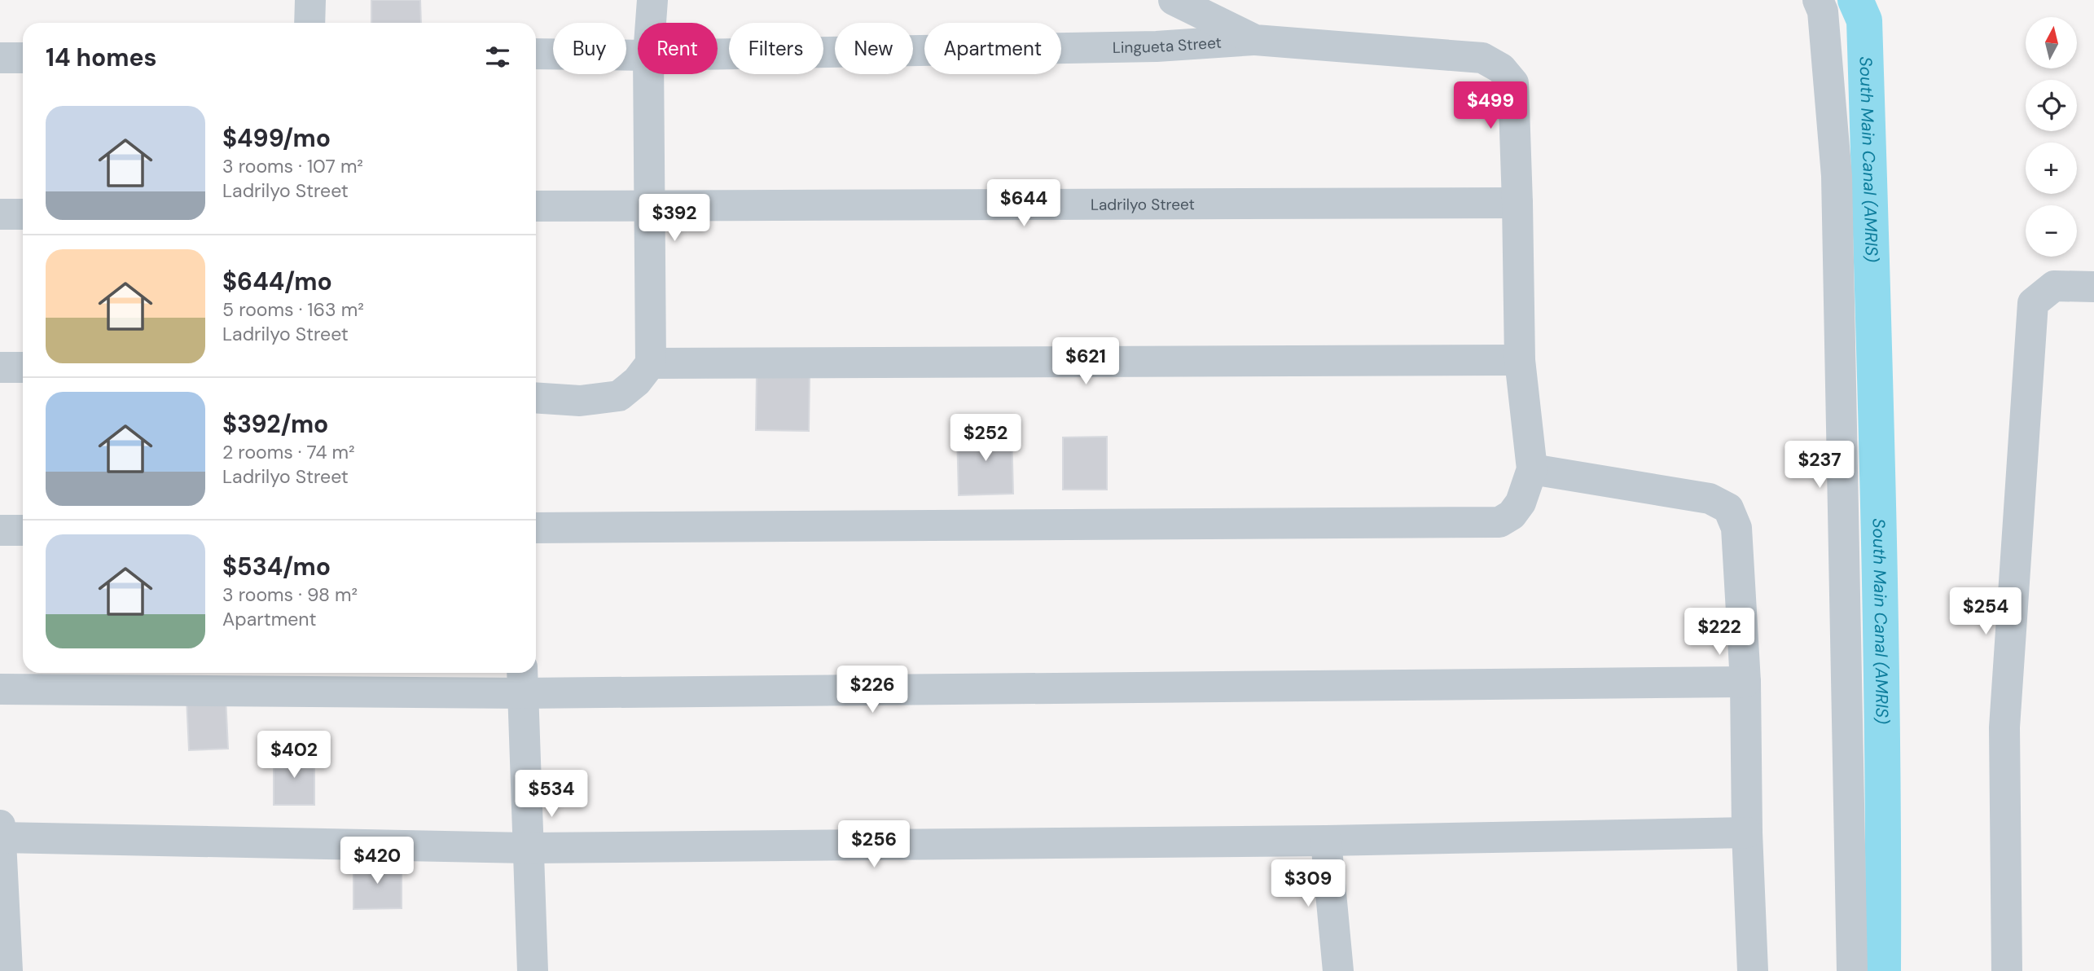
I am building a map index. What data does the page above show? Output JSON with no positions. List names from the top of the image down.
{
  "streets": {
    "street": ["Lingueta Street", "Ladrilyo Street"]
  },
  "water": ["South Main Canal (AMRIS)"],
  "north": "top",
  "page": {
    "map_buttons": ["+", "−"],
    "chip": [
      "Buy",
      "Rent",
      "Filters",
      "New",
      "Apartment"
    ],
    "heading": "14 homes",
    "price": [
      "$499",
      "$644",
      "$392",
      "$621",
      "$252",
      "$237",
      "$254",
      "$222",
      "$226",
      "$402",
      "$534",
      "$256",
      "$420",
      "$309"
    ],
    "list": [
      {
        "name": "$499/mo",
        "note": "3 rooms · 107 m² · Ladrilyo Street"
      },
      {
        "name": "$644/mo",
        "note": "5 rooms · 163 m² · Ladrilyo Street"
      },
      {
        "name": "$392/mo",
        "note": "2 rooms · 74 m² · Ladrilyo Street"
      },
      {
        "name": "$534/mo",
        "note": "3 rooms · 98 m² · Apartment"
      }
    ]
  }
}
